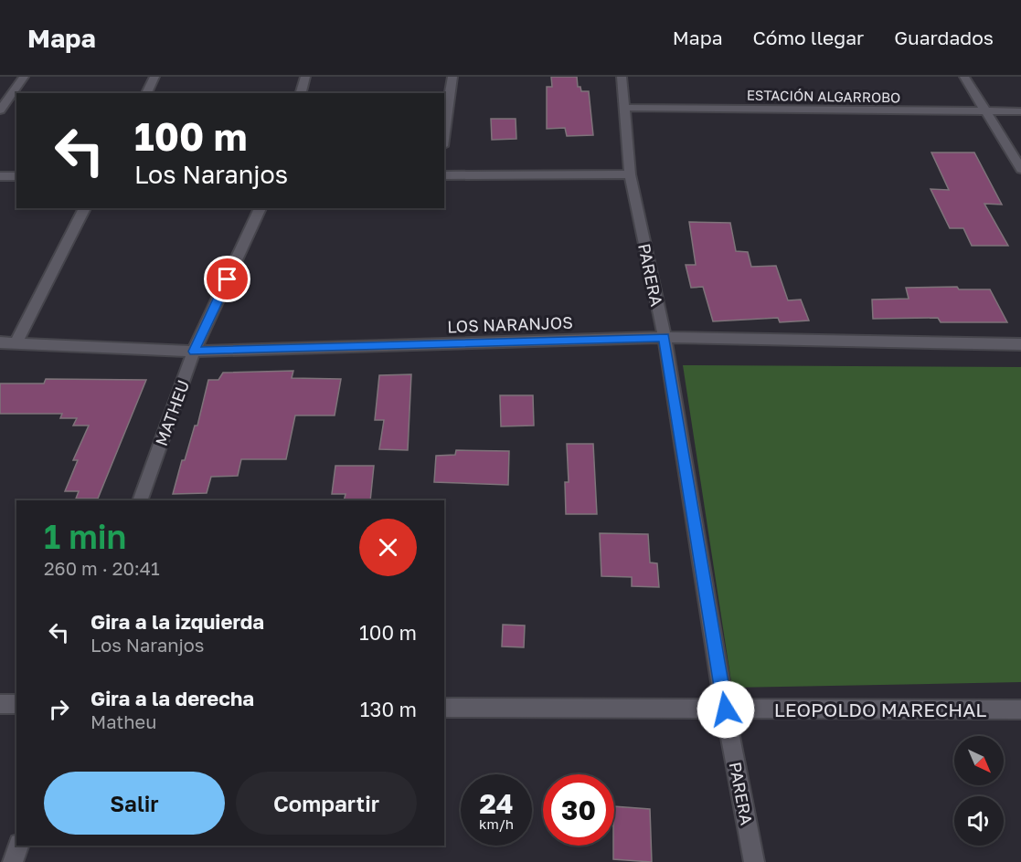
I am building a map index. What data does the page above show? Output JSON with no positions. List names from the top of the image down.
{
  "streets": {
    "street": [
      "ESTACIÓN ALGARROBO",
      "PARERA",
      "LOS NARANJOS",
      "MATHEU",
      "LEOPOLDO MARECHAL"
    ]
  },
  "crossings": [
    ["ESTACIÓN ALGARROBO", "PARERA"],
    ["PARERA", "LOS NARANJOS"],
    ["PARERA", "LEOPOLDO MARECHAL"],
    ["LOS NARANJOS", "MATHEU"]
  ],
  "north": "bottom right",
  "page": {
    "header": "Mapa",
    "nav": ["Mapa", "Cómo llegar", "Guardados"],
    "turn": ["100 m", "Los Naranjos"],
    "heading": ["1 min", "260 m · 20:41"],
    "list": [
      {
        "name": "Gira a la izquierda",
        "note": "Los Naranjos",
        "value": "100 m"
      },
      {
        "name": "Gira a la derecha",
        "note": "Matheu",
        "value": "130 m"
      }
    ],
    "buttons": ["Salir", "Compartir"],
    "speed": "24 km/h",
    "limit": "30"
  }
}
